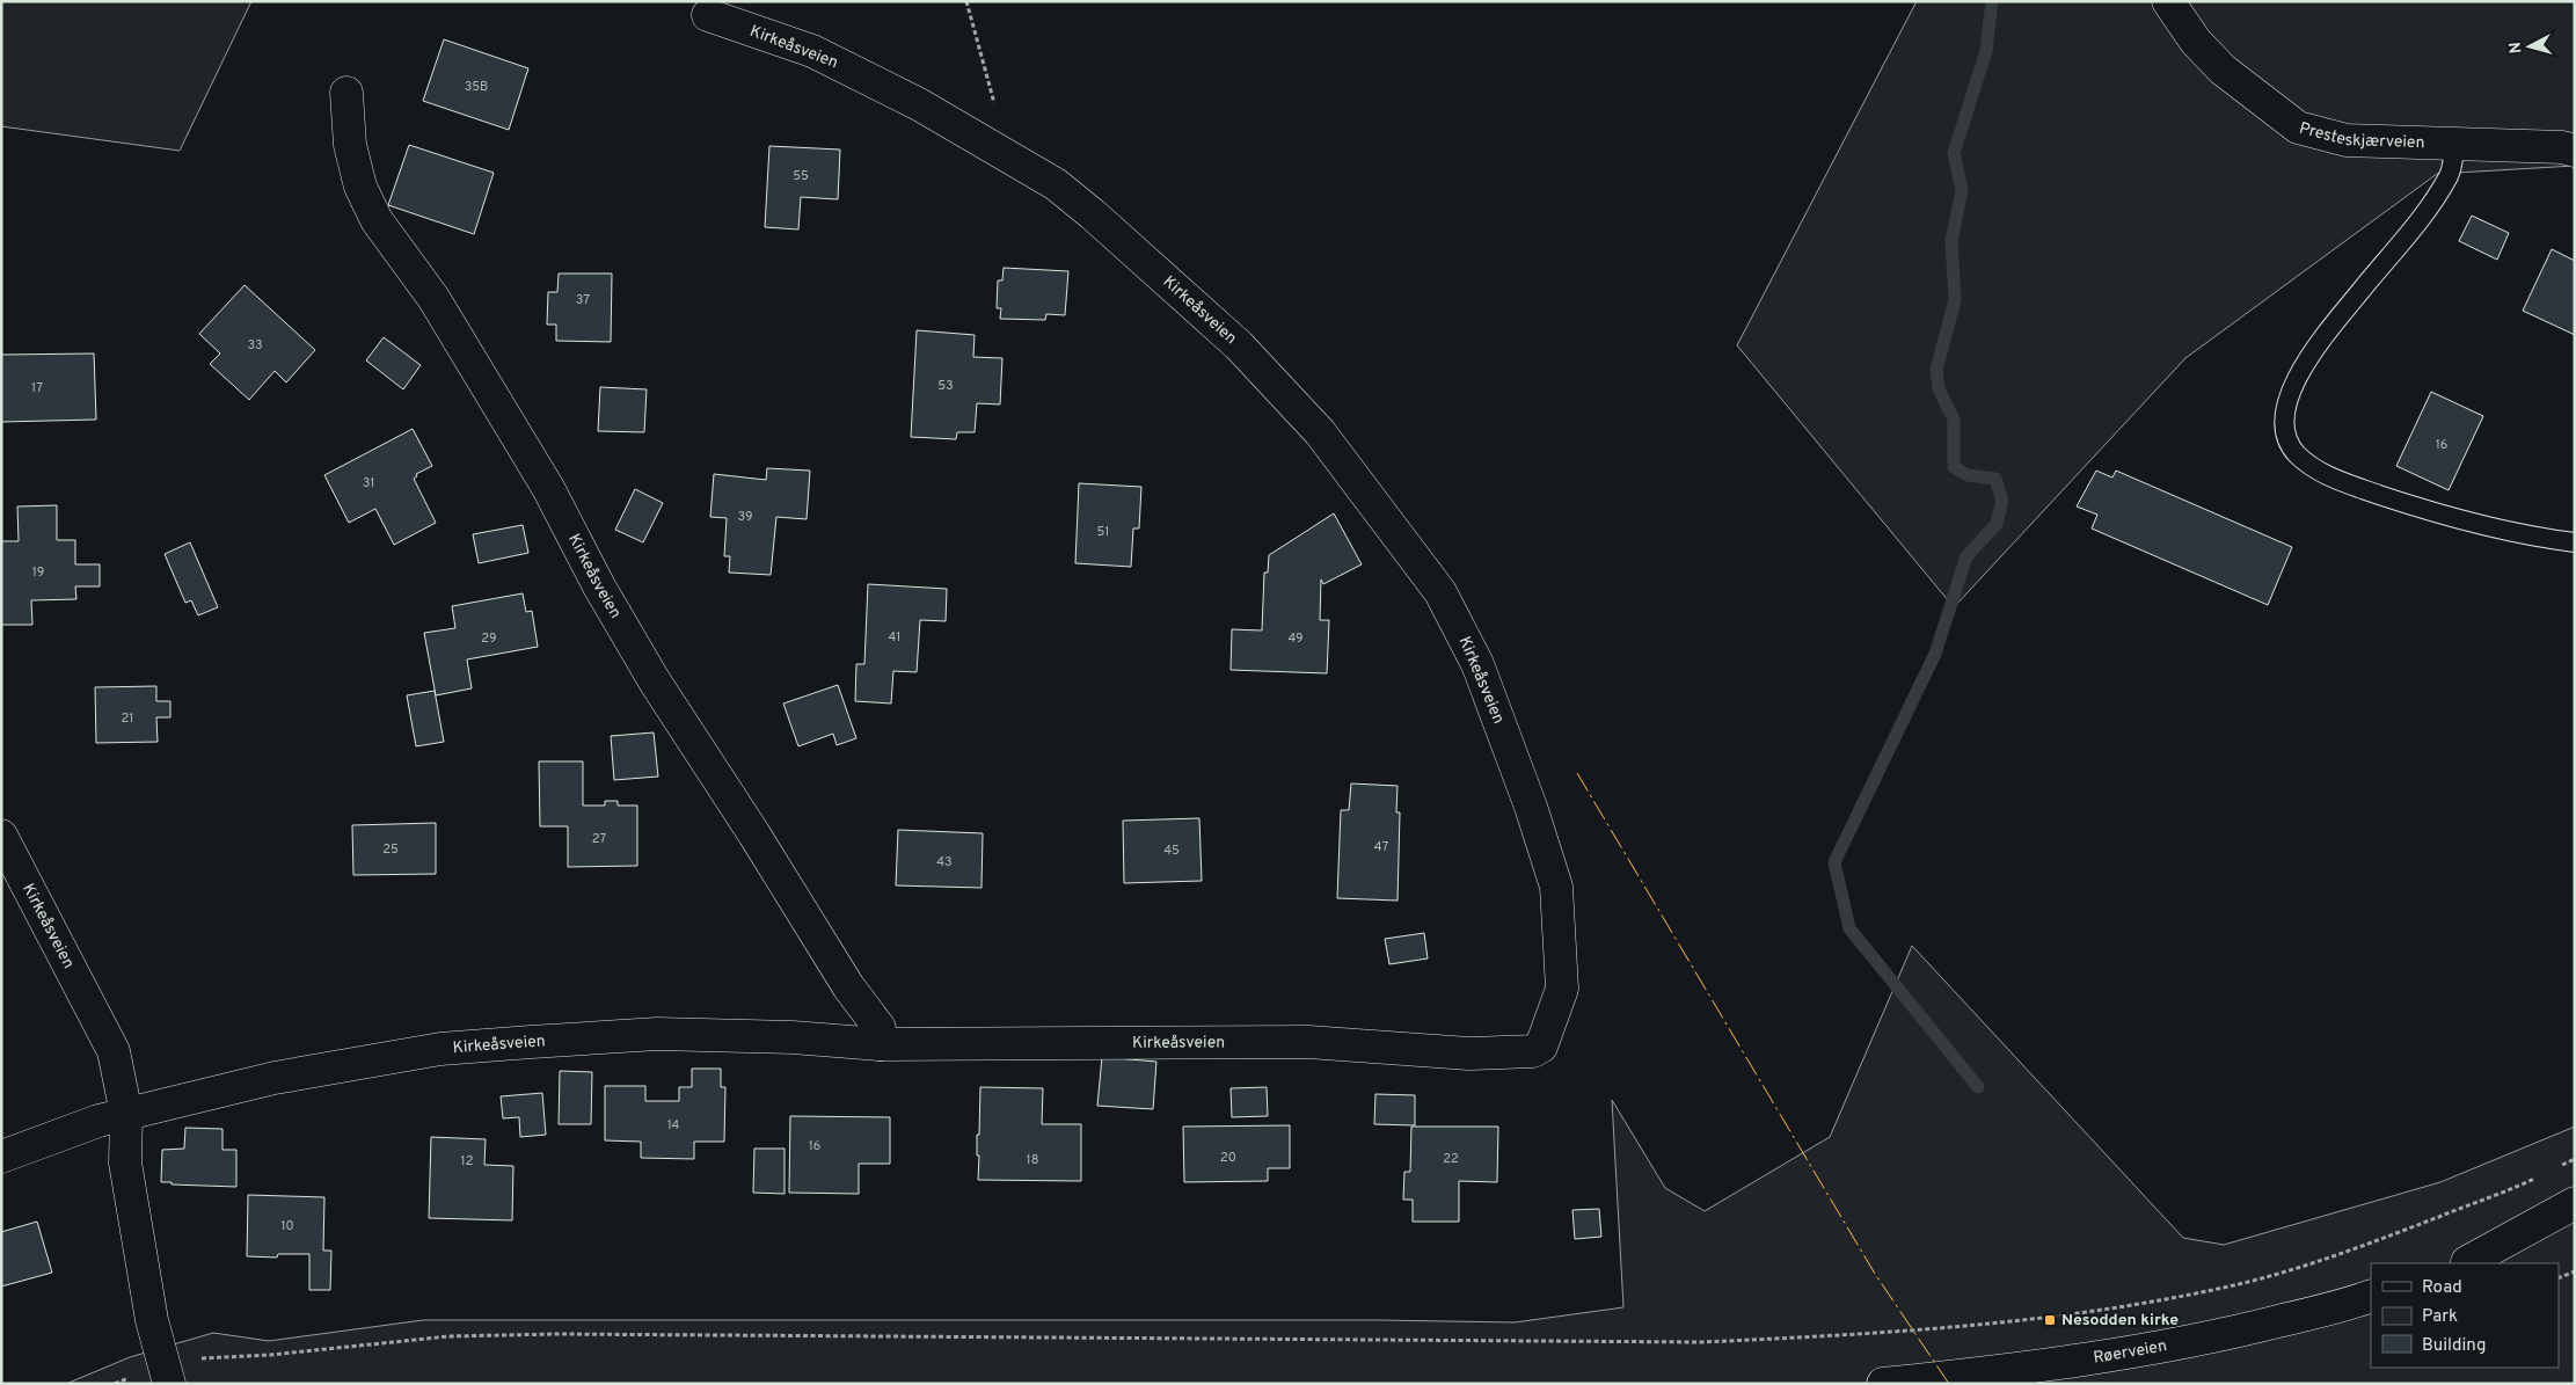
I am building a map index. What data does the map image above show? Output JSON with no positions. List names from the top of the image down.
{
  "streets": {
    "street": ["Kirkeåsveien", "Presteskjærveien", "Røerveien"]
  },
  "places": {
    "transit": ["Nesodden kirke"]
  },
  "house_numbers": [
    "35B",
    "55",
    "37",
    "33",
    "53",
    "17",
    "16",
    "31",
    "39",
    "51",
    "19",
    "41",
    "29",
    "49",
    "21",
    "27",
    "47",
    "25",
    "45",
    "43",
    "14",
    "16",
    "20",
    "22",
    "18",
    "12",
    "10"
  ],
  "legend": ["Road", "Park", "Building"],
  "north": "left"
}
